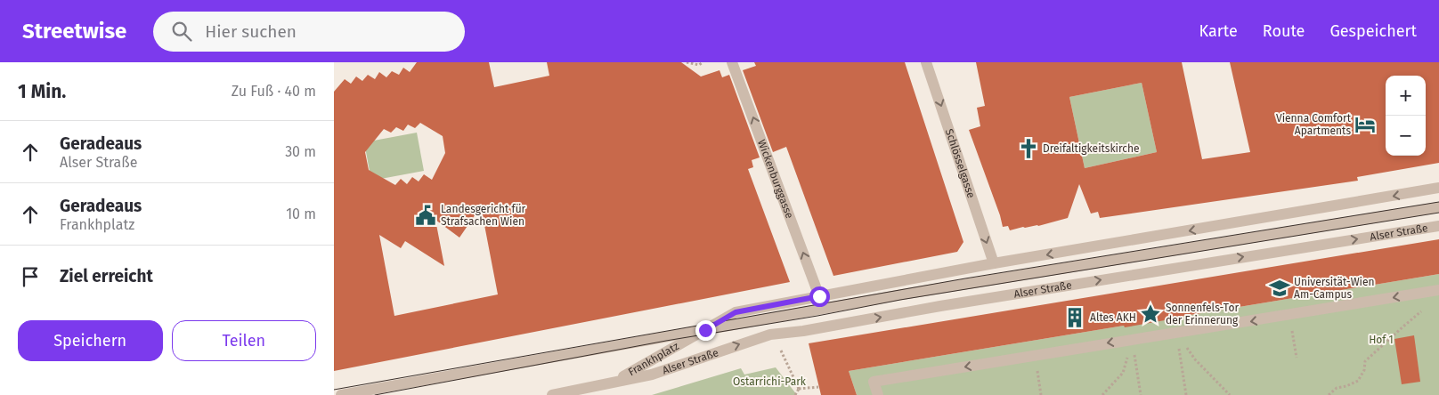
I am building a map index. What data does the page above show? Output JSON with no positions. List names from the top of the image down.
{
  "streets": {
    "street": [
      "Schlösselgasse",
      "Wickenburggasse",
      "Alser Straße",
      "Frankhplatz"
    ]
  },
  "crossings": [
    ["Wickenburggasse", "Frankhplatz"],
    ["Alser Straße", "Frankhplatz"]
  ],
  "one_way": ["Schlösselgasse", "Wickenburggasse"],
  "parks": ["Hof 1", "Ostarrichi-Park"],
  "places": {
    "hotel": ["Vienna Comfort Apartments"],
    "church": ["Dreifaltigkeitskirche"],
    "public building": ["Landesgericht für Strafsachen Wien"],
    "school or university": ["Universität-Wien Am-Campus"],
    "place": ["Sonnenfels-Tor der Erinnerung"],
    "building": ["Altes AKH"]
  },
  "page": {
    "header": "Streetwise",
    "search": "Hier suchen",
    "nav": ["Karte", "Route", "Gespeichert"],
    "heading": ["1 Min.", "Zu Fuß · 40 m"],
    "map_buttons": ["+", "−"],
    "list": [
      ["Geradeaus", "Alser Straße", "30 m"],
      ["Geradeaus", "Frankhplatz", "10 m"],
      "Ziel erreicht"
    ],
    "buttons": ["Speichern", "Teilen"]
  }
}
